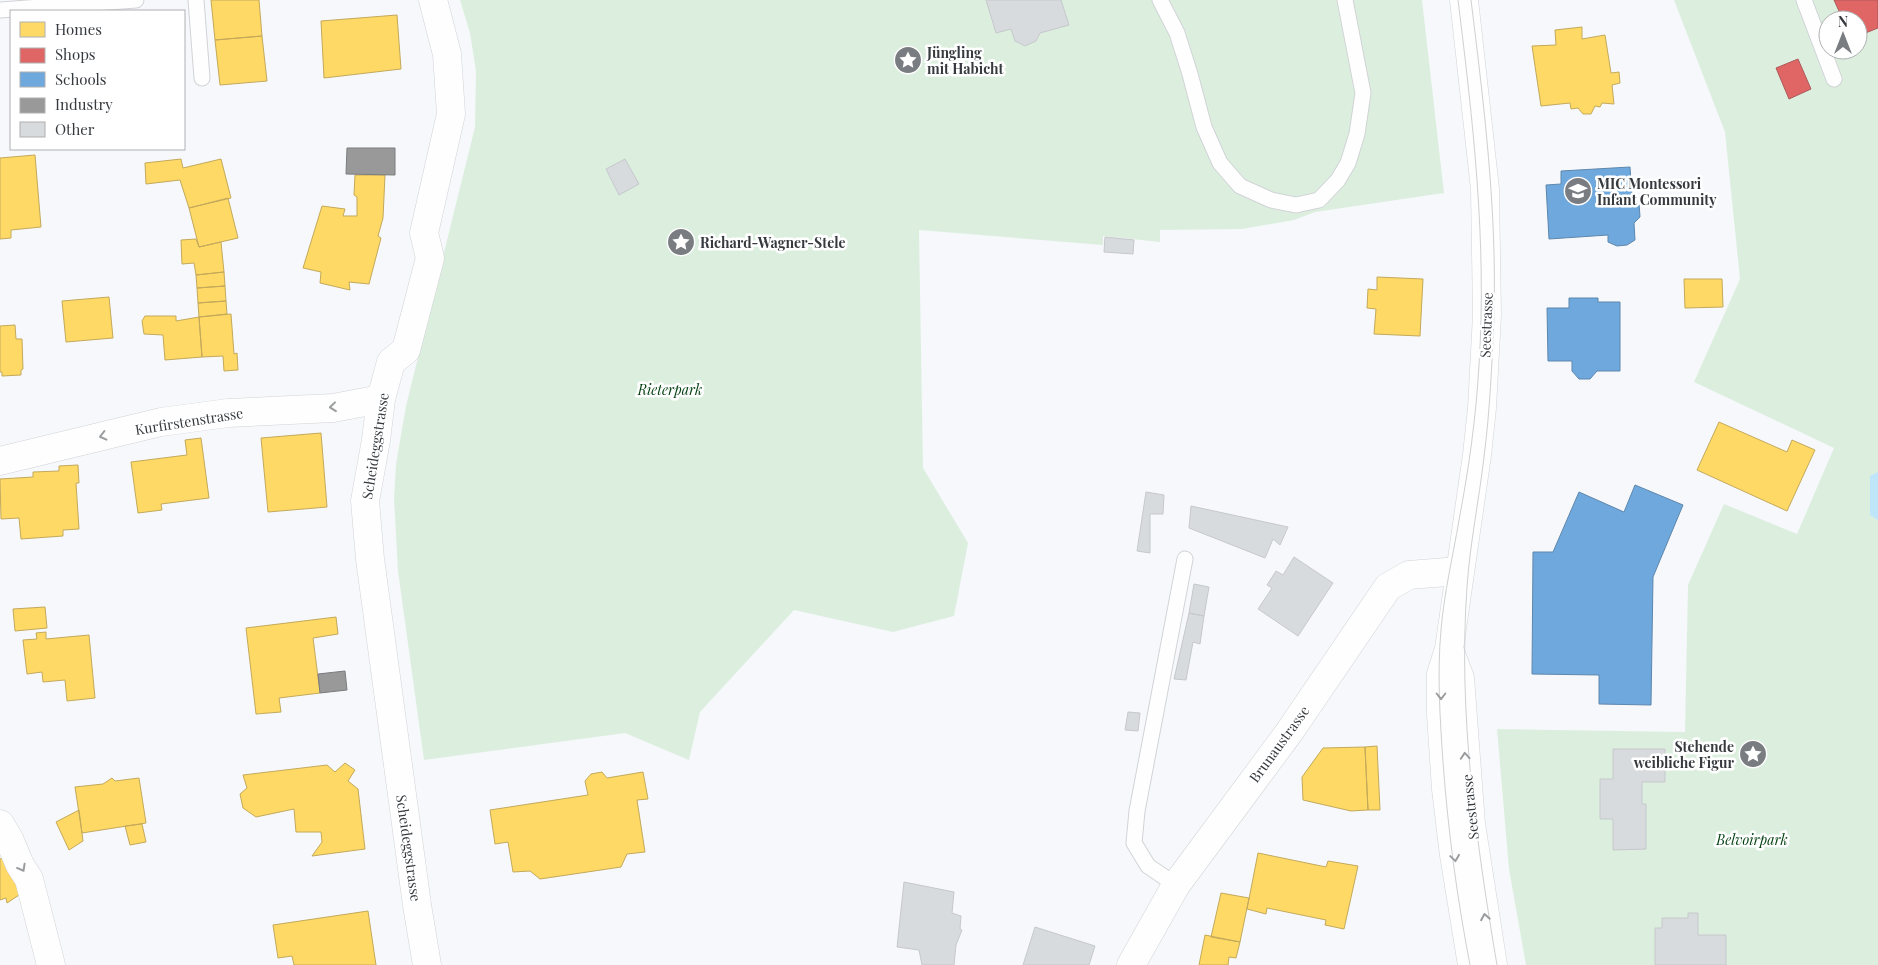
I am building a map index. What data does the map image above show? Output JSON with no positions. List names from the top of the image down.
{
  "streets": {
    "street": [
      "Seestrasse",
      "Kurfirstenstrasse",
      "Scheideggstrasse",
      "Brunaustrasse"
    ]
  },
  "crossings": [
    ["Seestrasse", "Brunaustrasse"],
    ["Kurfirstenstrasse", "Scheideggstrasse"]
  ],
  "one_way": ["Kurfirstenstrasse"],
  "parks": ["Rieterpark", "Belvoirpark"],
  "places": {
    "place": ["Jüngling mit Habicht", "Richard-Wagner-Stele", "Stehende weibliche Figur"],
    "school or university": ["MIC Montessori Infant Community"]
  },
  "legend": [
    "Homes",
    "Shops",
    "Schools",
    "Industry",
    "Other"
  ],
  "north": "top"
}
